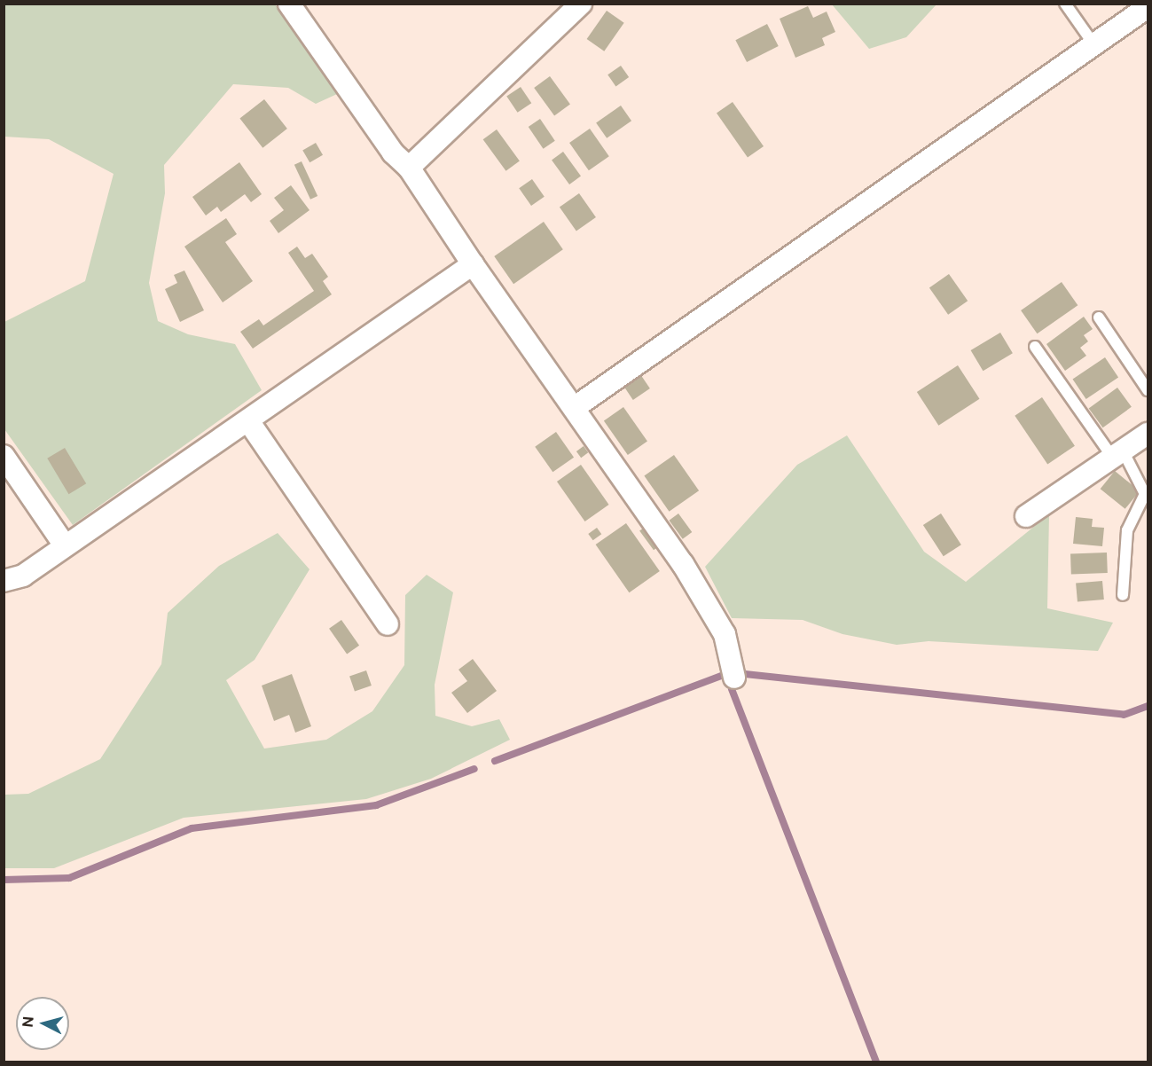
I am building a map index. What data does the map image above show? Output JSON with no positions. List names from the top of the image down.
{
  "north": "left"
}
